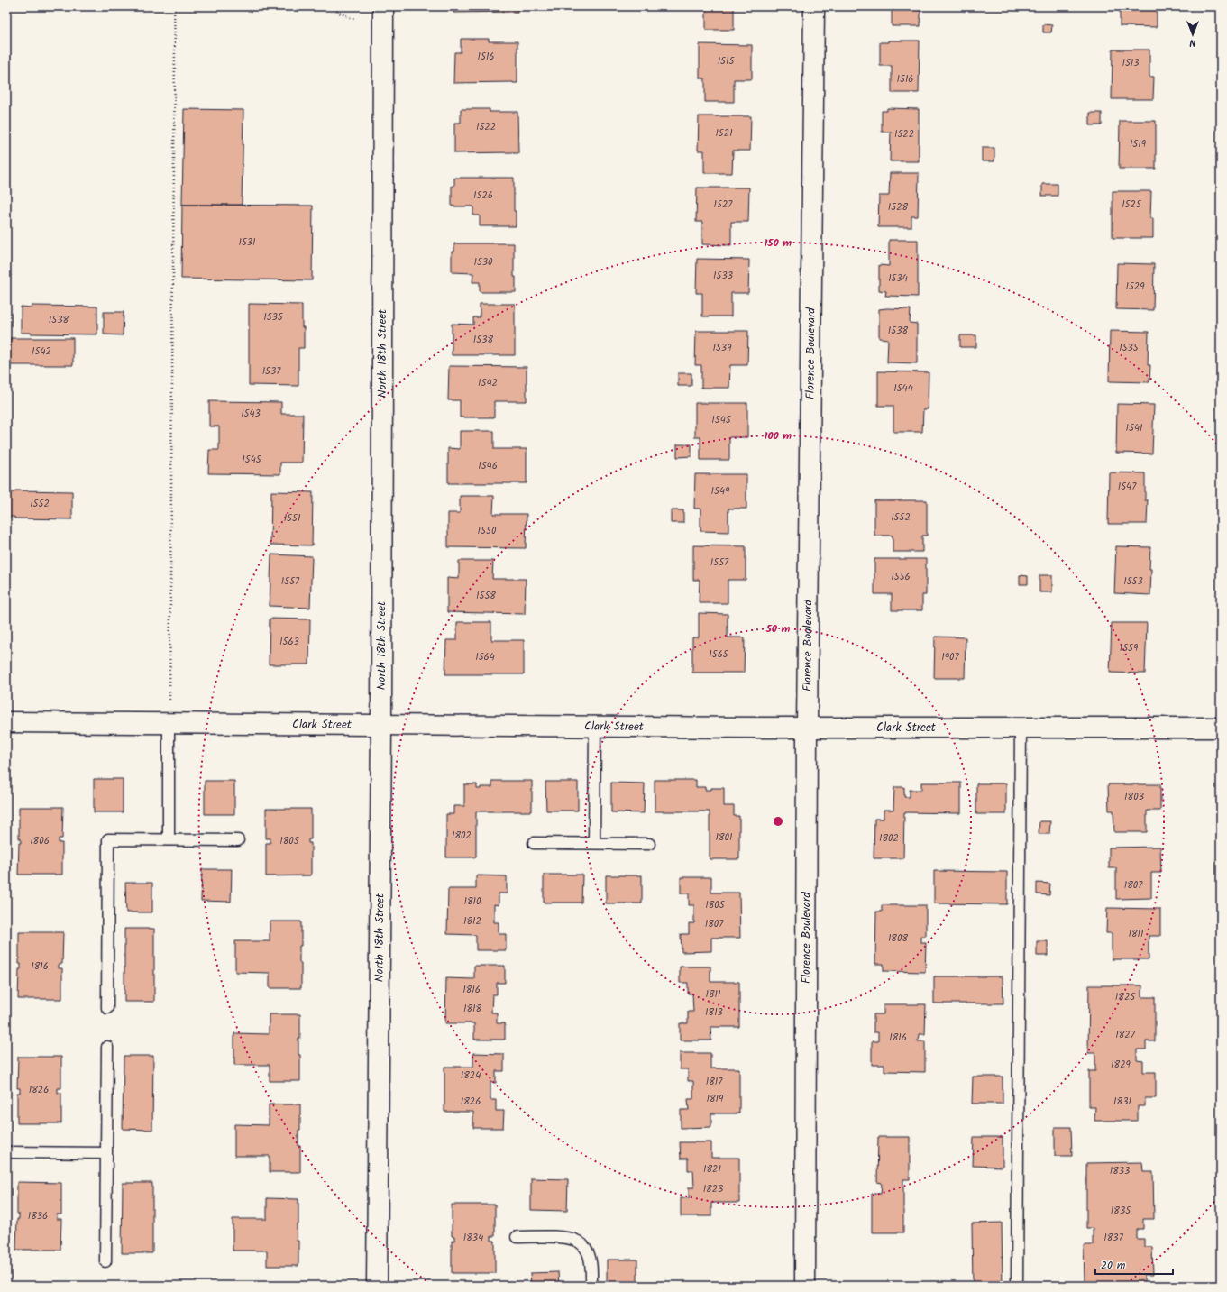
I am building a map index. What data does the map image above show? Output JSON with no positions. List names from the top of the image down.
{
  "streets": {
    "street": ["North 18th Street", "Florence Boulevard", "Clark Street"]
  },
  "crossings": [
    ["North 18th Street", "Clark Street"],
    ["Florence Boulevard", "Clark Street"]
  ],
  "house_numbers": [
    "1516",
    "1515",
    "1513",
    "1516",
    "1522",
    "1521",
    "1522",
    "1519",
    "1526",
    "1527",
    "1525",
    "1528",
    "1531",
    "1530",
    "1533",
    "1534",
    "1529",
    "1535",
    "1538",
    "1538",
    "1538",
    "1539",
    "1535",
    "1542",
    "1537",
    "1542",
    "1544",
    "1543",
    "1545",
    "1541",
    "1545",
    "1546",
    "1547",
    "1549",
    "1552",
    "1552",
    "1551",
    "1550",
    "1557",
    "1556",
    "1557",
    "1553",
    "1558",
    "1563",
    "1559",
    "1565",
    "1564",
    "1907",
    "1803",
    "1802",
    "1801",
    "1802",
    "1806",
    "1805",
    "1807",
    "1810",
    "1805",
    "1812",
    "1807",
    "1811",
    "1808",
    "1816",
    "1816",
    "1811",
    "1825",
    "1818",
    "1813",
    "1827",
    "1816",
    "1829",
    "1824",
    "1817",
    "1826",
    "1819",
    "1826",
    "1831",
    "1821",
    "1833",
    "1823",
    "1835",
    "1836",
    "1834",
    "1837"
  ],
  "scale_bar": "20 m",
  "north": "bottom",
  "rings": ["150 m", "100 m", "50 m"]
}
